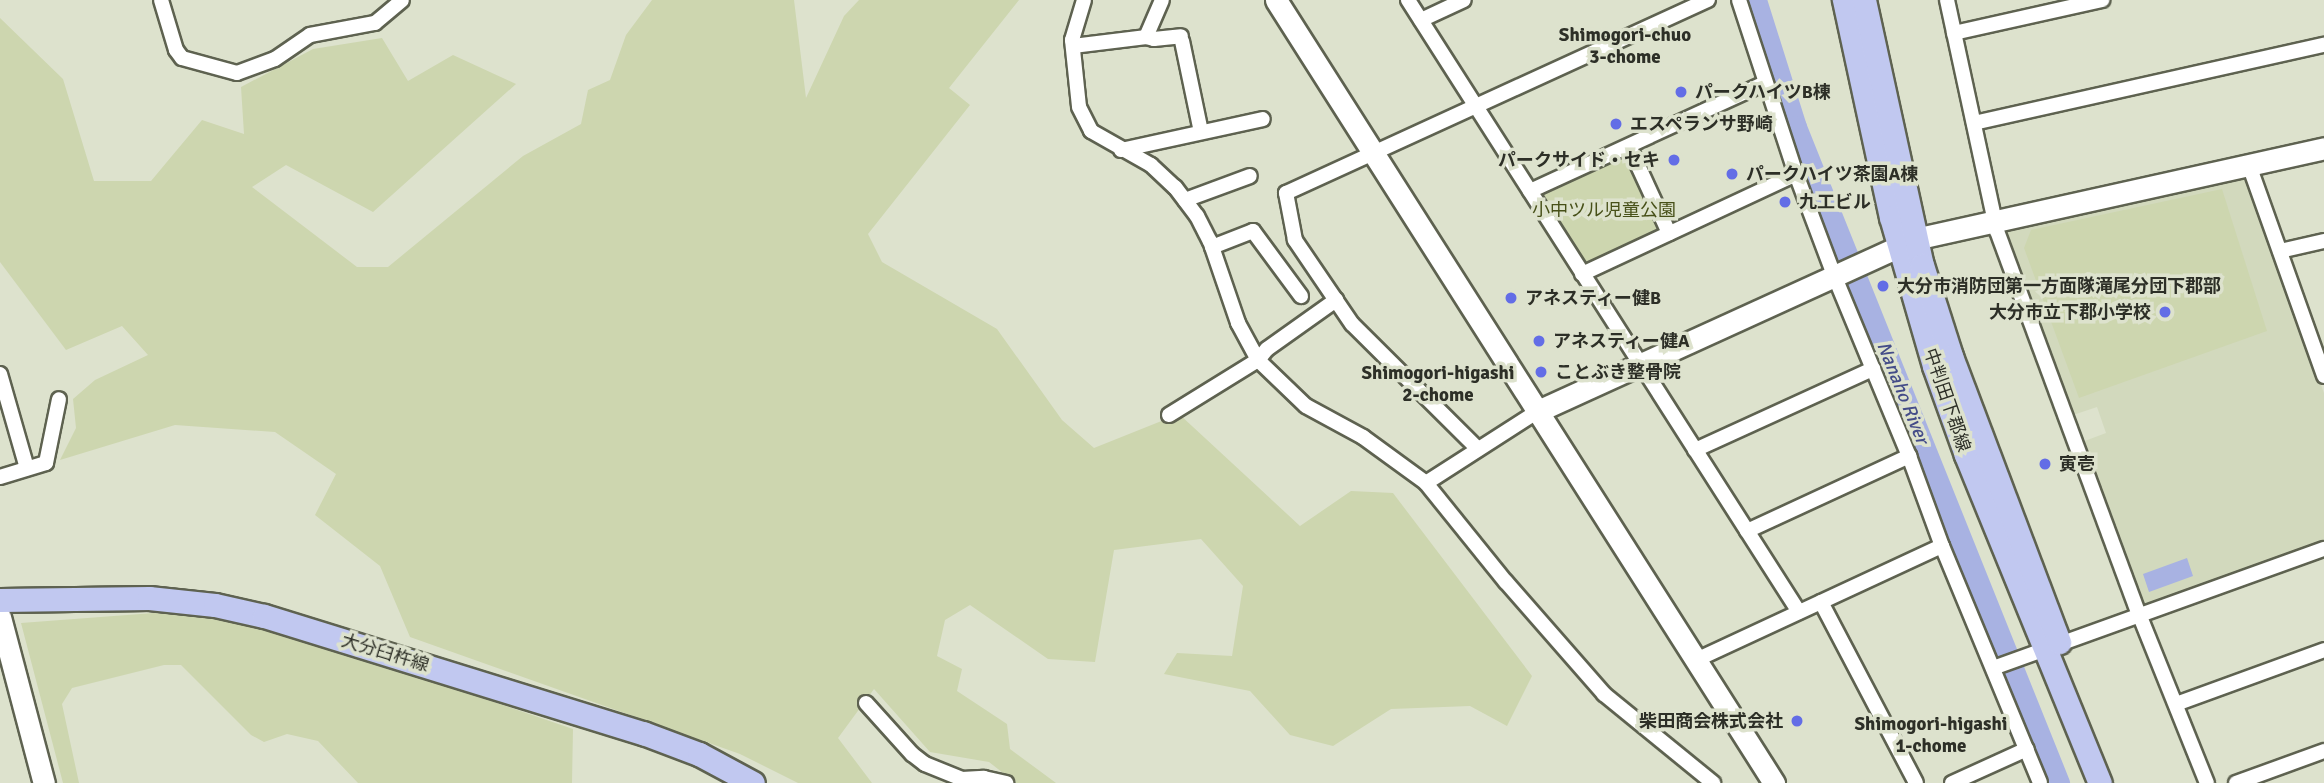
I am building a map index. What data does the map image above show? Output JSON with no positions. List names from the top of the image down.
{
  "streets": {
    "main road": ["中判田下郡線", "大分臼杵線"]
  },
  "districts": ["Shimogori-chuo 3-chome", "Shimogori-higashi 2-chome", "Shimogori-higashi 1-chome"],
  "water": ["Nanaho River"],
  "parks": ["小中ツル児童公園"],
  "places": [
    "パークハイツB棟",
    "エスペランサ野崎",
    "パークサイド・セキ",
    "パークハイツ茶園A棟",
    "九工ビル",
    "大分市消防団第一方面隊滝尾分団下郡部",
    "アネスティー健B",
    "大分市立下郡小学校",
    "アネスティー健A",
    "ことぶき整骨院",
    "寅壱",
    "柴田商会株式会社"
  ]
}
